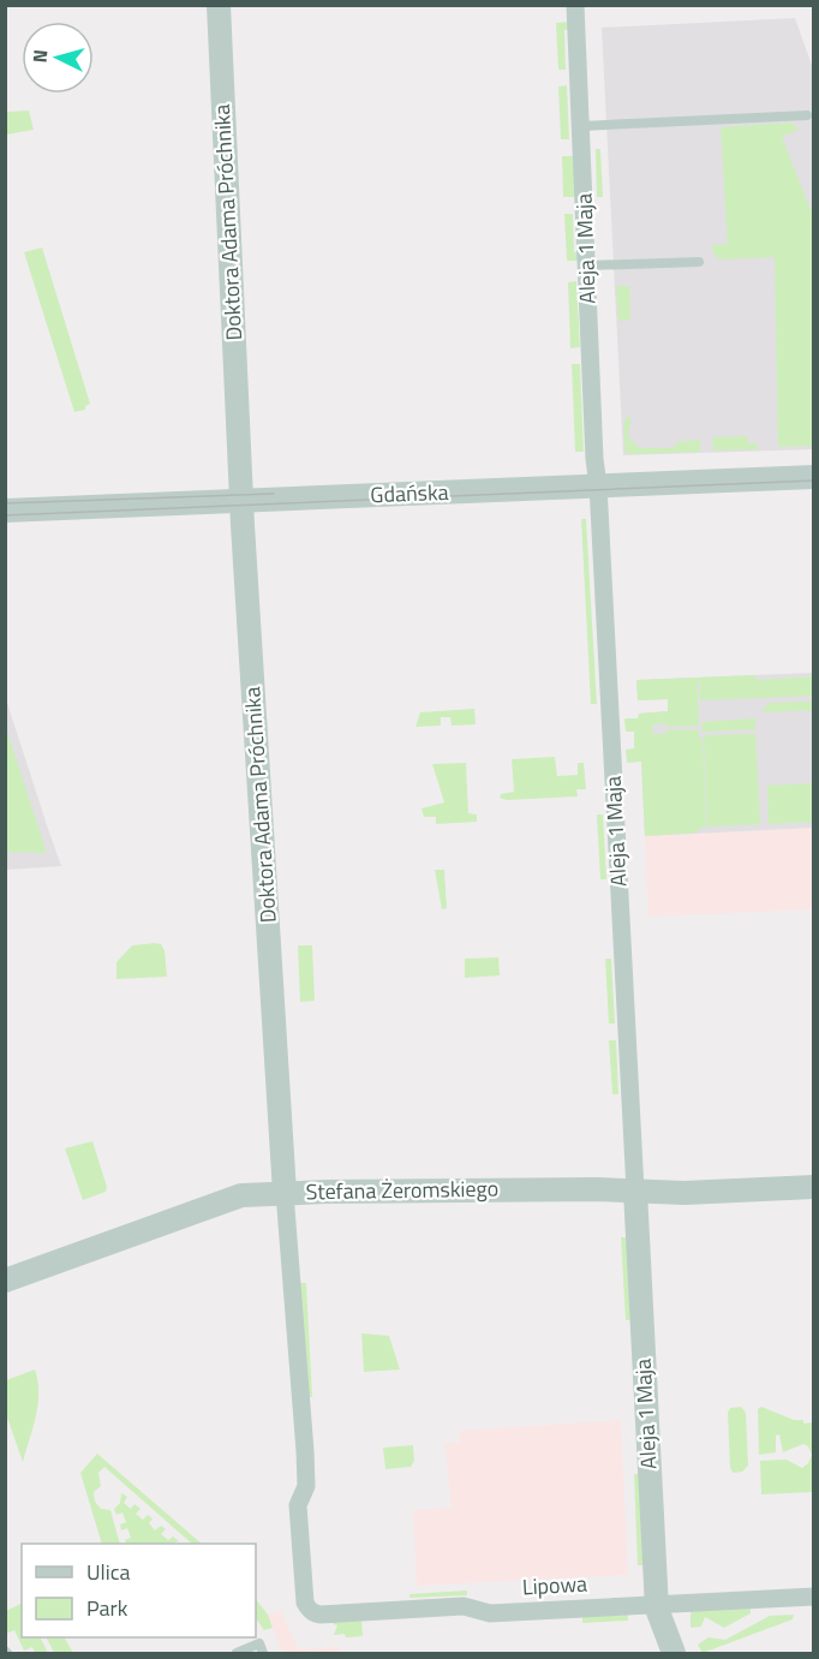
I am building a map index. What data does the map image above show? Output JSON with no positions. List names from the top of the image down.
{
  "streets": {
    "street": [
      "Doktora Adama Próchnika",
      "Aleja 1 Maja",
      "Gdańska",
      "Stefana Żeromskiego",
      "Lipowa"
    ]
  },
  "crossings": [
    ["Doktora Adama Próchnika", "Gdańska"],
    ["Doktora Adama Próchnika", "Stefana Żeromskiego"],
    ["Doktora Adama Próchnika", "Lipowa"],
    ["Aleja 1 Maja", "Gdańska"],
    ["Aleja 1 Maja", "Stefana Żeromskiego"],
    ["Aleja 1 Maja", "Lipowa"]
  ],
  "legend": ["Ulica", "Park"],
  "north": "left"
}
